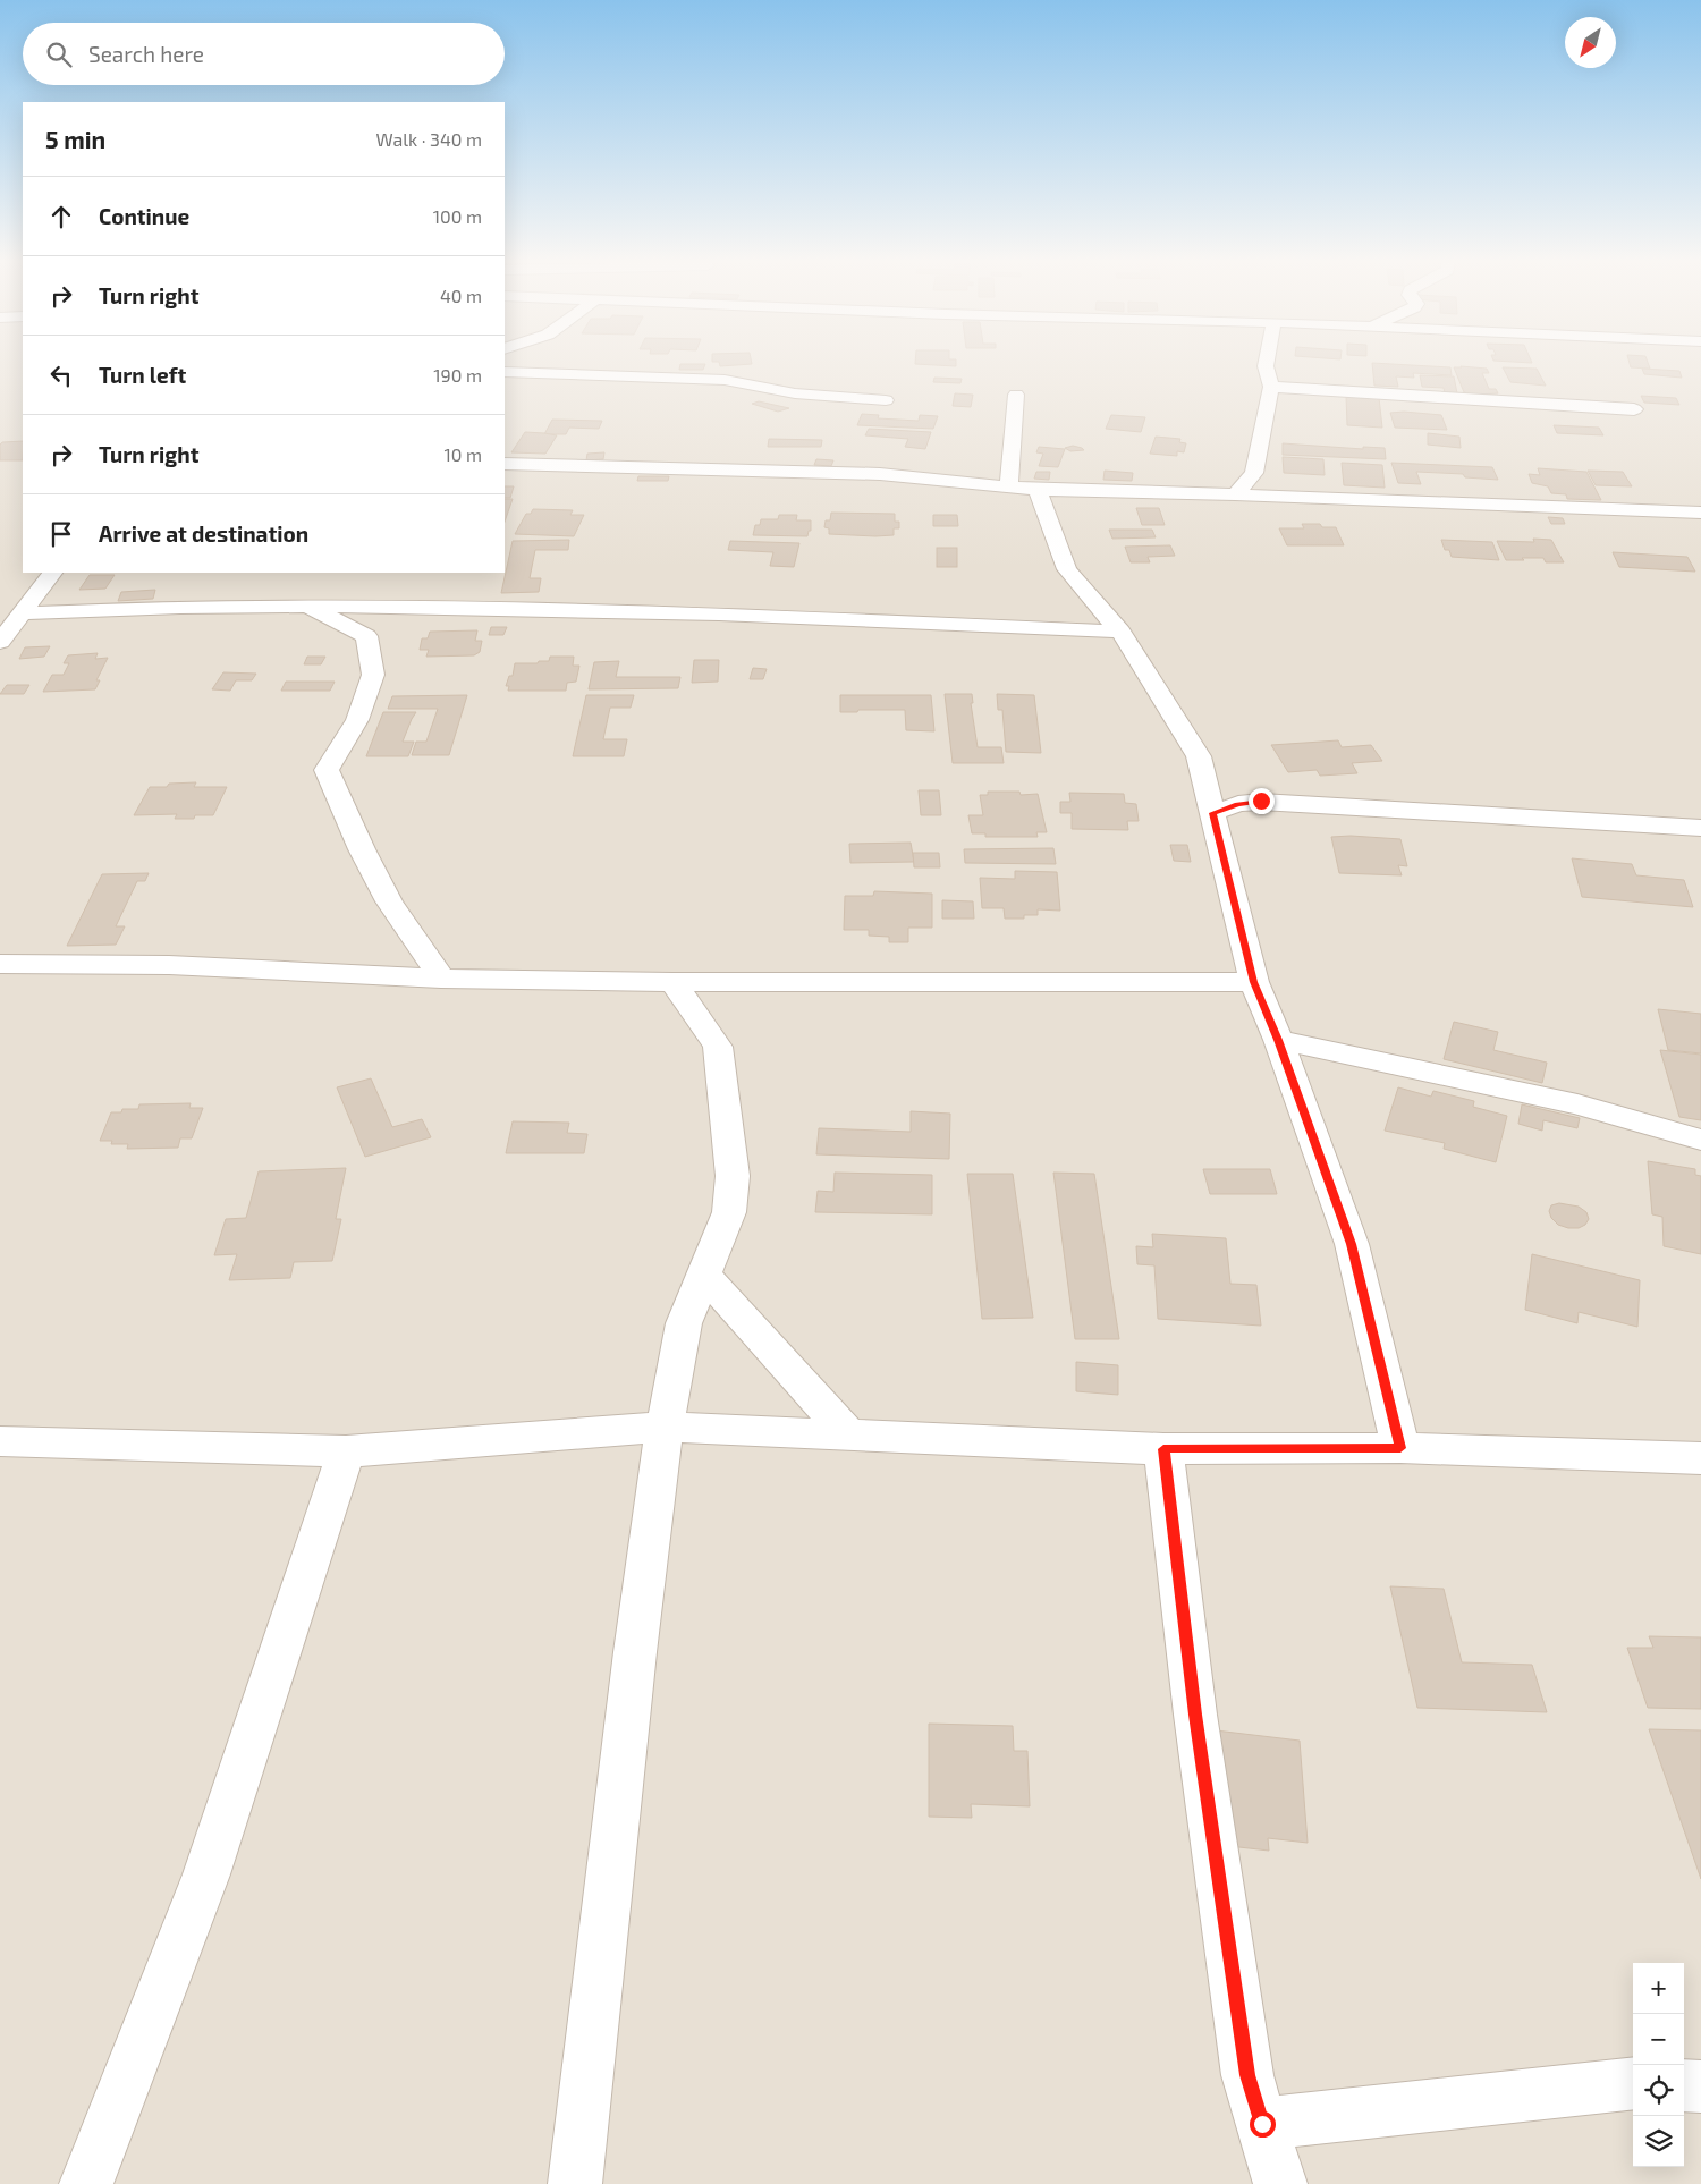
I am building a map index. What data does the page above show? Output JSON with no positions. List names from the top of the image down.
{
  "north": "bottom left",
  "page": {
    "search": "Search here",
    "heading": ["5 min", "Walk · 340 m"],
    "list": [
      ["Continue", "100 m"],
      ["Turn right", "40 m"],
      ["Turn left", "190 m"],
      ["Turn right", "10 m"],
      "Arrive at destination"
    ],
    "map_buttons": ["+", "−"]
  }
}
